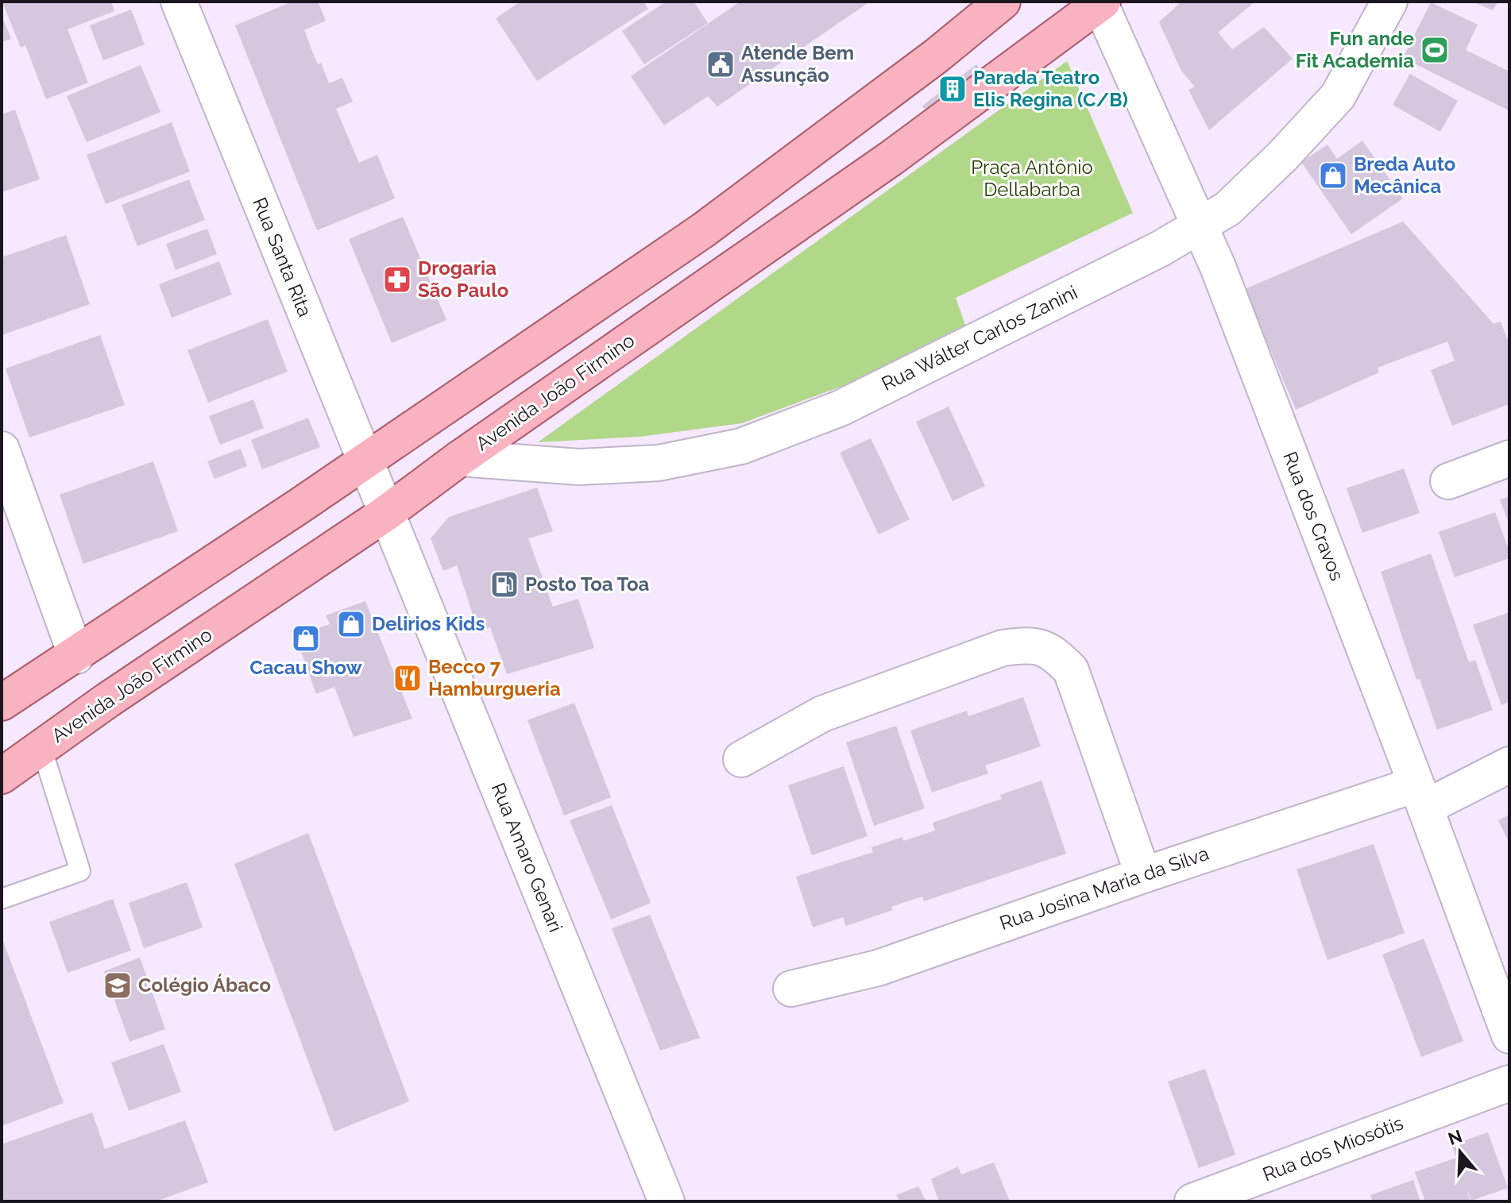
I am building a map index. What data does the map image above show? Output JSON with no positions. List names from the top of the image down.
{
  "streets": {
    "main road": ["Avenida João Firmino"],
    "street": [
      "Rua Santa Rita",
      "Rua Wálter Carlos Zanini",
      "Rua dos Cravos",
      "Rua Amaro Genari",
      "Rua Josina Maria da Silva",
      "Rua dos Miosótis"
    ]
  },
  "crossings": [
    ["Rua Santa Rita", "Avenida João Firmino"],
    ["Rua Santa Rita", "Rua Amaro Genari"],
    ["Rua Wálter Carlos Zanini", "Avenida João Firmino"],
    ["Rua Wálter Carlos Zanini", "Rua dos Cravos"],
    ["Avenida João Firmino", "Rua dos Cravos"],
    ["Avenida João Firmino", "Rua Amaro Genari"],
    ["Rua dos Cravos", "Rua Josina Maria da Silva"]
  ],
  "parks": ["Praça Antônio Dellabarba"],
  "places": {
    "sports": ["Fun ande Fit Academia"],
    "public building": ["Atende Bem Assunção"],
    "building": ["Parada Teatro Elis Regina (C/B)"],
    "shop": ["Breda Auto Mecânica", "Delirios Kids", "Cacau Show"],
    "pharmacy": ["Drogaria São Paulo"],
    "fuel station": ["Posto Toa Toa"],
    "restaurant": ["Becco 7 Hamburgueria"],
    "school or university": ["Colégio Ábaco"]
  },
  "north": "top"
}
